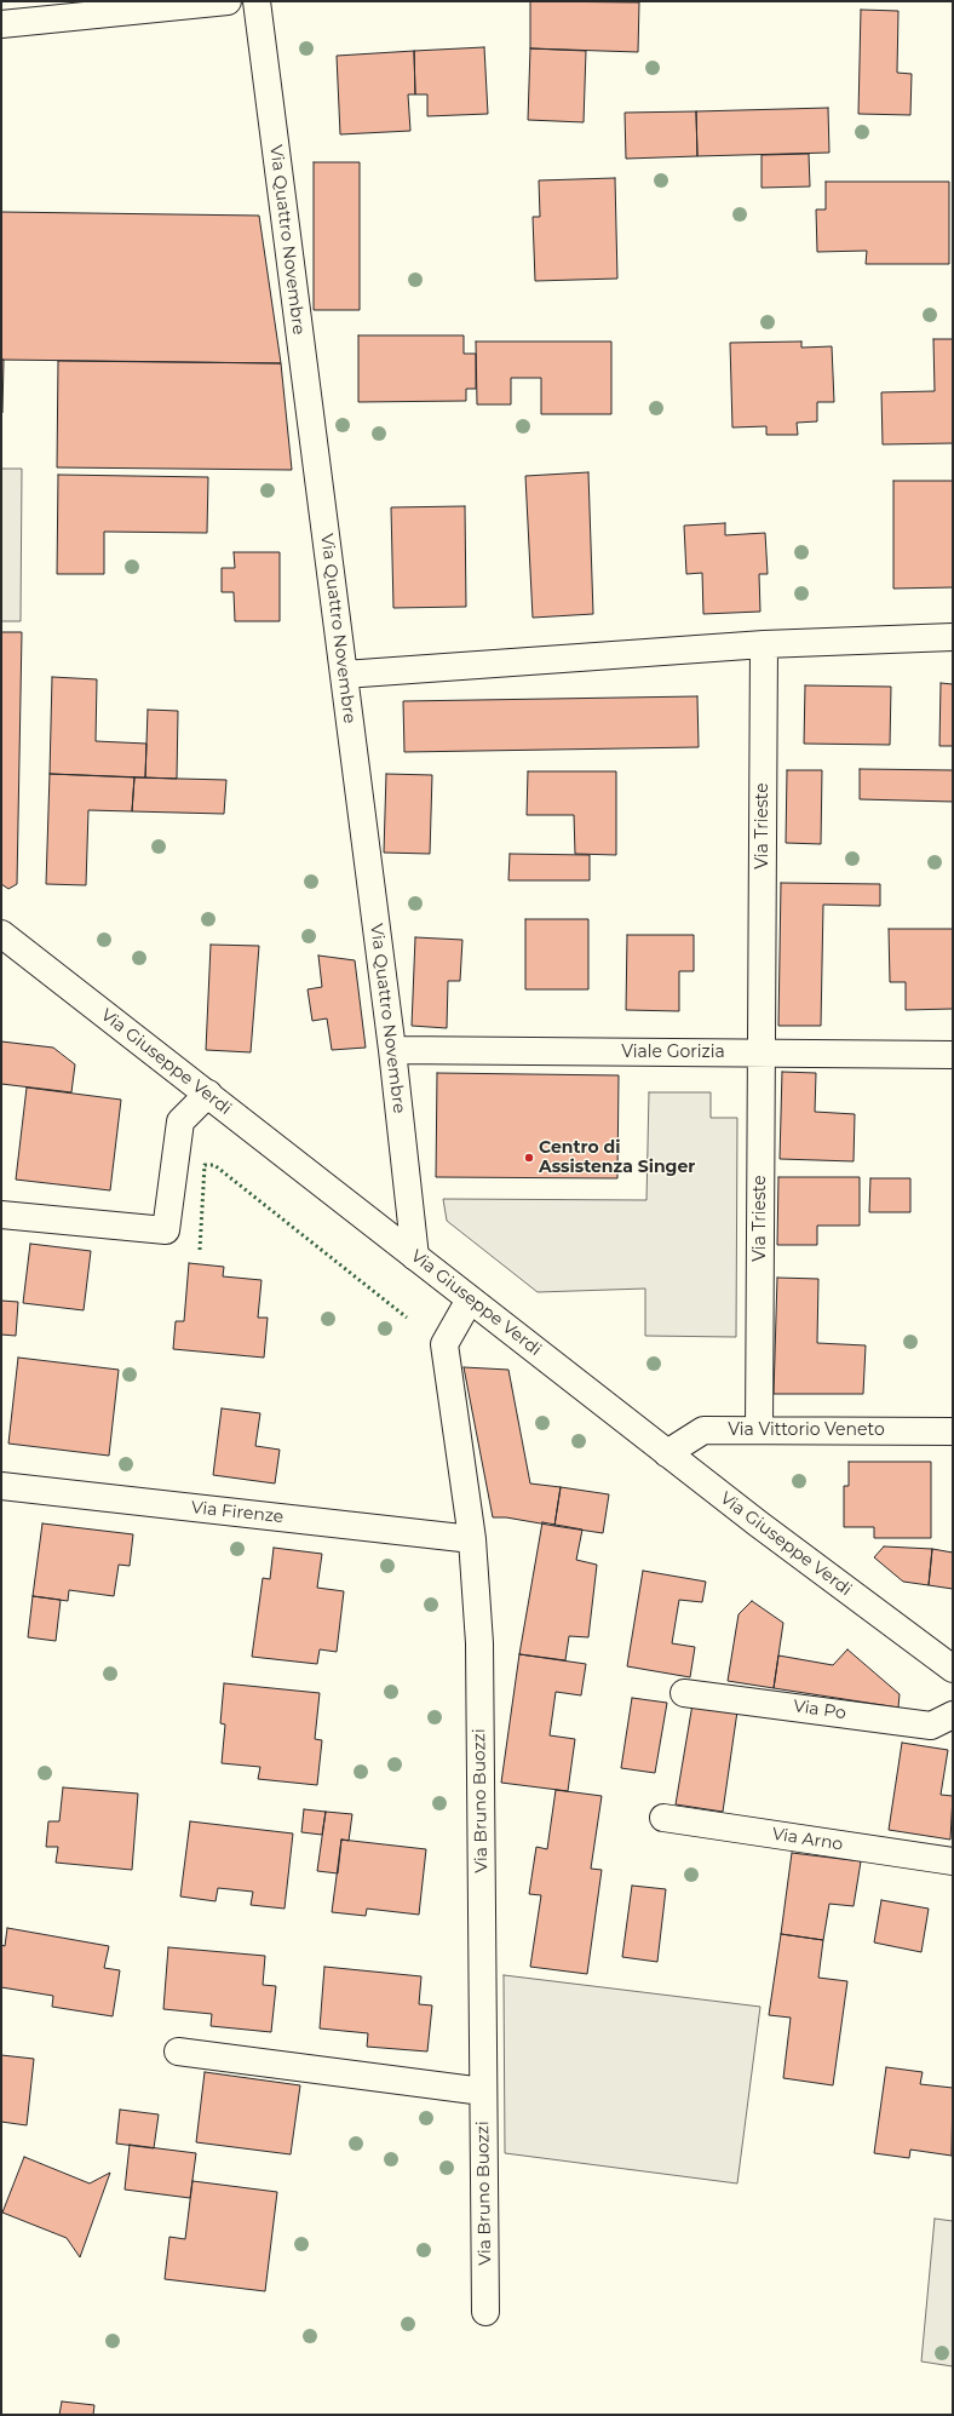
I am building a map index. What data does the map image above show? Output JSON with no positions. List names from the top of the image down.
{
  "streets": {
    "street": [
      "Via Quattro Novembre",
      "Via Trieste",
      "Viale Gorizia",
      "Via Giuseppe Verdi",
      "Via Vittorio Veneto",
      "Via Firenze",
      "Via Po",
      "Via Bruno Buozzi",
      "Via Arno"
    ]
  },
  "crossings": [
    ["Via Quattro Novembre", "Viale Gorizia"],
    ["Via Quattro Novembre", "Via Giuseppe Verdi"],
    ["Via Trieste", "Viale Gorizia"],
    ["Via Trieste", "Via Vittorio Veneto"],
    ["Via Giuseppe Verdi", "Via Vittorio Veneto"],
    ["Via Giuseppe Verdi", "Via Bruno Buozzi"],
    ["Via Firenze", "Via Bruno Buozzi"]
  ],
  "places": ["Centro di Assistenza Singer"]
}
